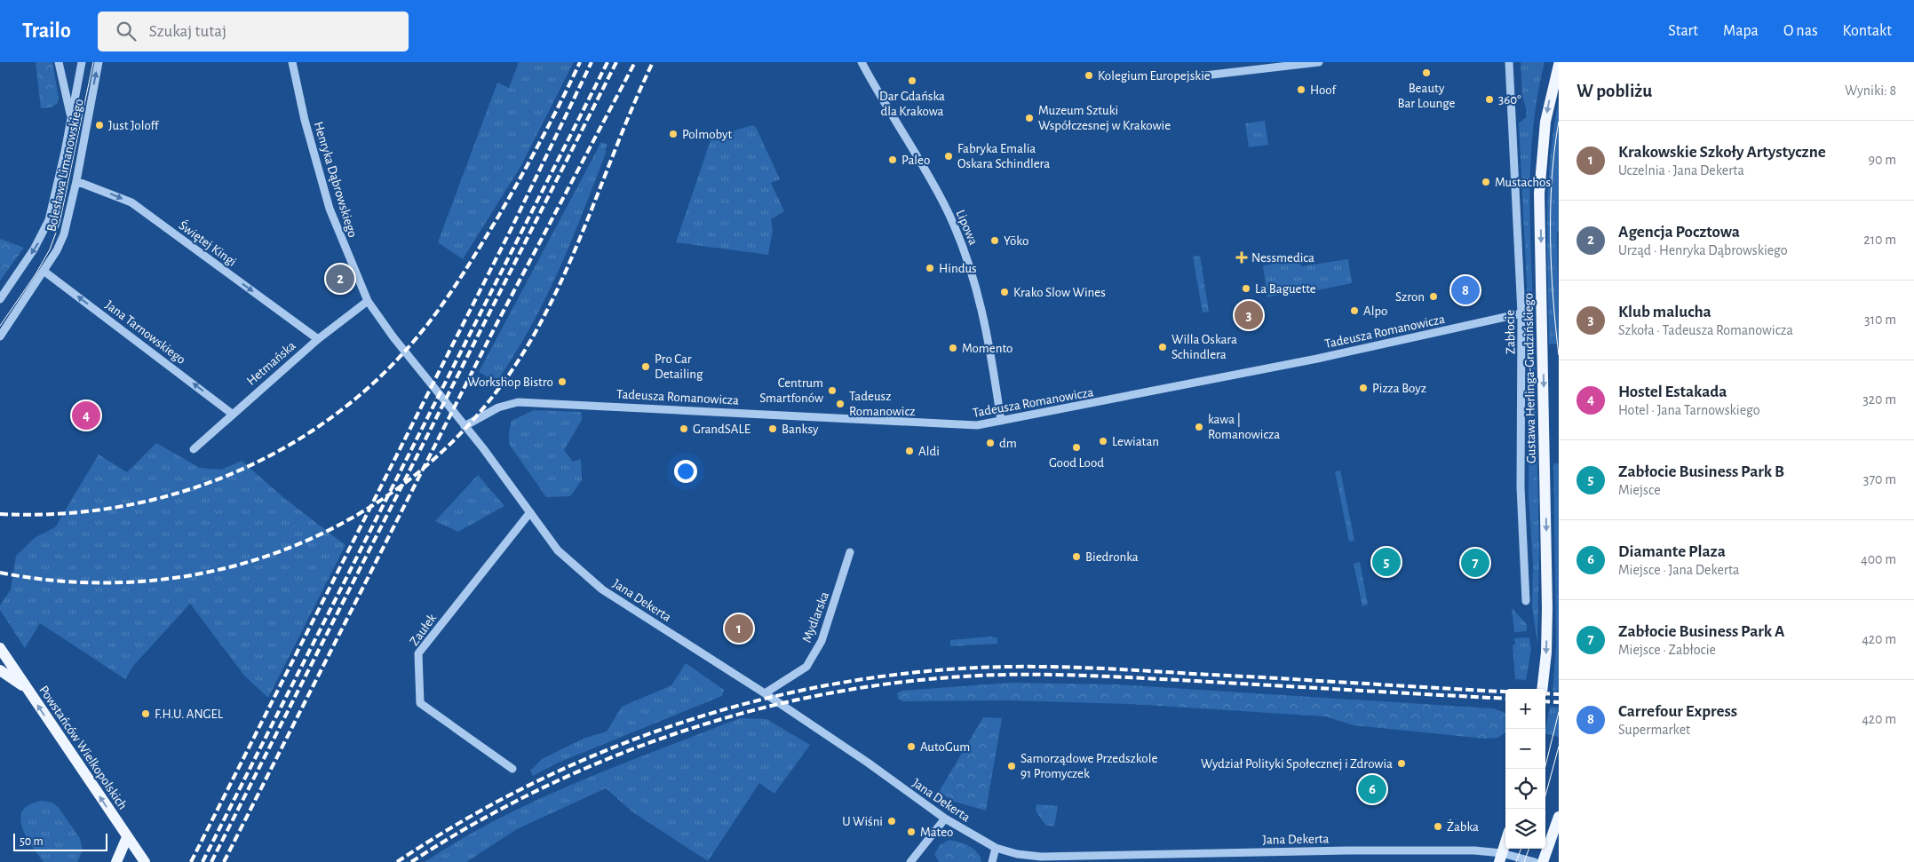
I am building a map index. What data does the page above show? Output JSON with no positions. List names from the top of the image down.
{
  "streets": {
    "main road": ["Gustawa Herlinga-Grudzińskiego", "Powstańców Wielkopolskich"],
    "street": [
      "Bolesława Limanowskiego",
      "Henryka Dąbrowskiego",
      "Lipowa",
      "Świętej Kingi",
      "Tadeusza Romanowicza",
      "Jana Tarnowskiego",
      "Zabłocie",
      "Hetmańska",
      "Jana Dekerta",
      "Mydlarska",
      "Zaułek"
    ]
  },
  "crossings": [
    ["Bolesława Limanowskiego", "Świętej Kingi"],
    ["Bolesława Limanowskiego", "Jana Tarnowskiego"],
    ["Henryka Dąbrowskiego", "Tadeusza Romanowicza"],
    ["Henryka Dąbrowskiego", "Hetmańska"],
    ["Henryka Dąbrowskiego", "Jana Dekerta"],
    ["Lipowa", "Tadeusza Romanowicza"],
    ["Świętej Kingi", "Hetmańska"],
    ["Tadeusza Romanowicza", "Zabłocie"],
    ["Tadeusza Romanowicza", "Jana Dekerta"],
    ["Jana Tarnowskiego", "Hetmańska"],
    ["Jana Dekerta", "Mydlarska"],
    ["Jana Dekerta", "Zaułek"]
  ],
  "one_way": [
    "Świętej Kingi",
    "Jana Tarnowskiego",
    "Gustawa Herlinga-Grudzińskiego",
    "Powstańców Wielkopolskich"
  ],
  "places": {
    "other": [
      "Beauty Bar Lounge",
      "Kolegium Europejskie",
      "Dar Gdańska dla Krakowa",
      "Hoof",
      "360°",
      "Muzeum Sztuki Współczesnej w Krakowie",
      "Just Joloff",
      "Polmobyt",
      "Fabryka Emalia Oskara Schindlera",
      "Paleo",
      "Mustachos",
      "Yōko",
      "Hindus",
      "La Baguette",
      "Krako Slow Wines",
      "Szron",
      "Alpo",
      "Willa Oskara Schindlera",
      "Momento",
      "Pro Car Detailing",
      "Workshop Bistro",
      "Pizza Boyz",
      "Centrum Smartfonów",
      "Tadeusz Romanowicz",
      "kawa | Romanowicza",
      "GrandSALE",
      "Banksy",
      "Lewiatan",
      "dm",
      "Good Lood",
      "Aldi",
      "Biedronka",
      "F.H.U. ANGEL",
      "AutoGum",
      "Wydział Polityki Społecznej i Zdrowia",
      "Samorządowe Przedszkole 91 Promyczek",
      "U Wiśni",
      "Żabka",
      "Mateo"
    ],
    "health": ["Nessmedica"]
  },
  "scale_bar": "50 m",
  "page": {
    "header": "Trailo",
    "search": "Szukaj tutaj",
    "nav": [
      "Start",
      "Mapa",
      "O nas",
      "Kontakt"
    ],
    "heading": ["W pobliżu", "Wyniki: 8"],
    "list": [
      {
        "mark": "1",
        "name": "Krakowskie Szkoły Artystyczne",
        "note": "Uczelnia · Jana Dekerta",
        "value": "90 m"
      },
      {
        "mark": "2",
        "name": "Agencja Pocztowa",
        "note": "Urząd · Henryka Dąbrowskiego",
        "value": "210 m"
      },
      {
        "mark": "3",
        "name": "Klub malucha",
        "note": "Szkoła · Tadeusza Romanowicza",
        "value": "310 m"
      },
      {
        "mark": "4",
        "name": "Hostel Estakada",
        "note": "Hotel · Jana Tarnowskiego",
        "value": "320 m"
      },
      {
        "mark": "5",
        "name": "Zabłocie Business Park B",
        "note": "Miejsce",
        "value": "370 m"
      },
      {
        "mark": "6",
        "name": "Diamante Plaza",
        "note": "Miejsce · Jana Dekerta",
        "value": "400 m"
      },
      {
        "mark": "7",
        "name": "Zabłocie Business Park A",
        "note": "Miejsce · Zabłocie",
        "value": "420 m"
      },
      {
        "mark": "8",
        "name": "Carrefour Express",
        "note": "Supermarket",
        "value": "420 m"
      }
    ],
    "pins": [
      "2",
      "8",
      "3",
      "4",
      "5",
      "7",
      "1",
      "6"
    ],
    "map_buttons": ["+", "−"],
    "scale": "50 m"
  }
}
